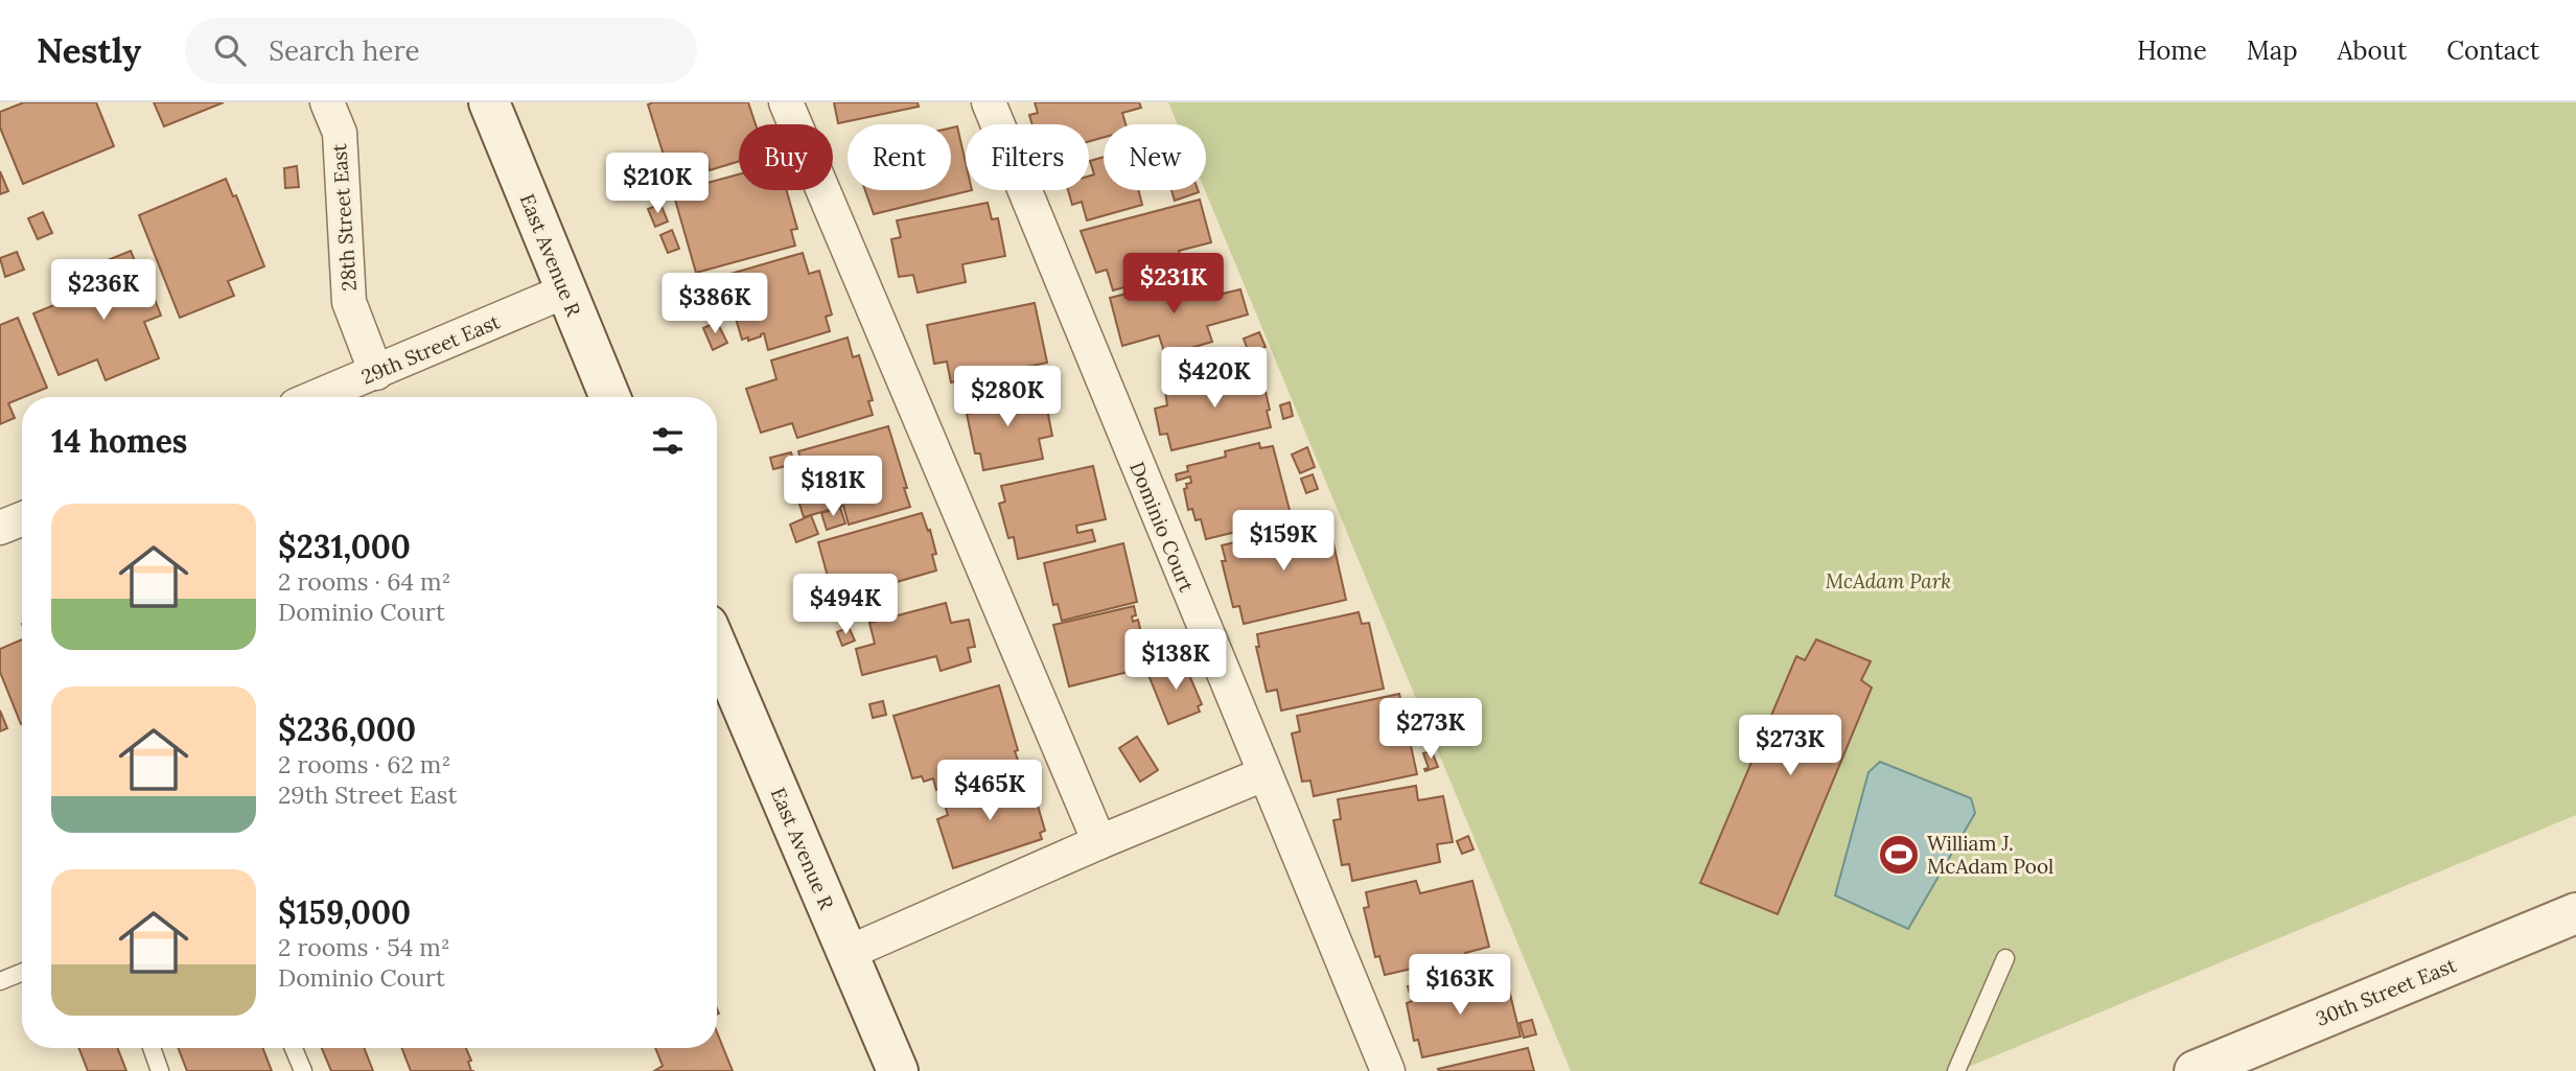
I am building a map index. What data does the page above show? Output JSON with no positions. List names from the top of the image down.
{
  "streets": {
    "main road": ["East Avenue R", "30th Street East"],
    "street": ["28th Street East", "29th Street East", "Dominio Court"]
  },
  "crossings": [
    ["28th Street East", "29th Street East"],
    ["East Avenue R", "29th Street East"]
  ],
  "parks": ["McAdam Park"],
  "places": {
    "sports": ["William J. McAdam Pool"]
  },
  "page": {
    "header": "Nestly",
    "search": "Search here",
    "nav": [
      "Home",
      "Map",
      "About",
      "Contact"
    ],
    "chip": [
      "Buy",
      "Rent",
      "Filters",
      "New"
    ],
    "price": [
      "$210K",
      "$231K",
      "$236K",
      "$386K",
      "$420K",
      "$280K",
      "$181K",
      "$159K",
      "$494K",
      "$138K",
      "$273K",
      "$273K",
      "$465K",
      "$163K"
    ],
    "heading": "14 homes",
    "list": [
      {
        "name": "$231,000",
        "note": "2 rooms · 64 m² · Dominio Court"
      },
      {
        "name": "$236,000",
        "note": "2 rooms · 62 m² · 29th Street East"
      },
      {
        "name": "$159,000",
        "note": "2 rooms · 54 m² · Dominio Court"
      }
    ]
  }
}
